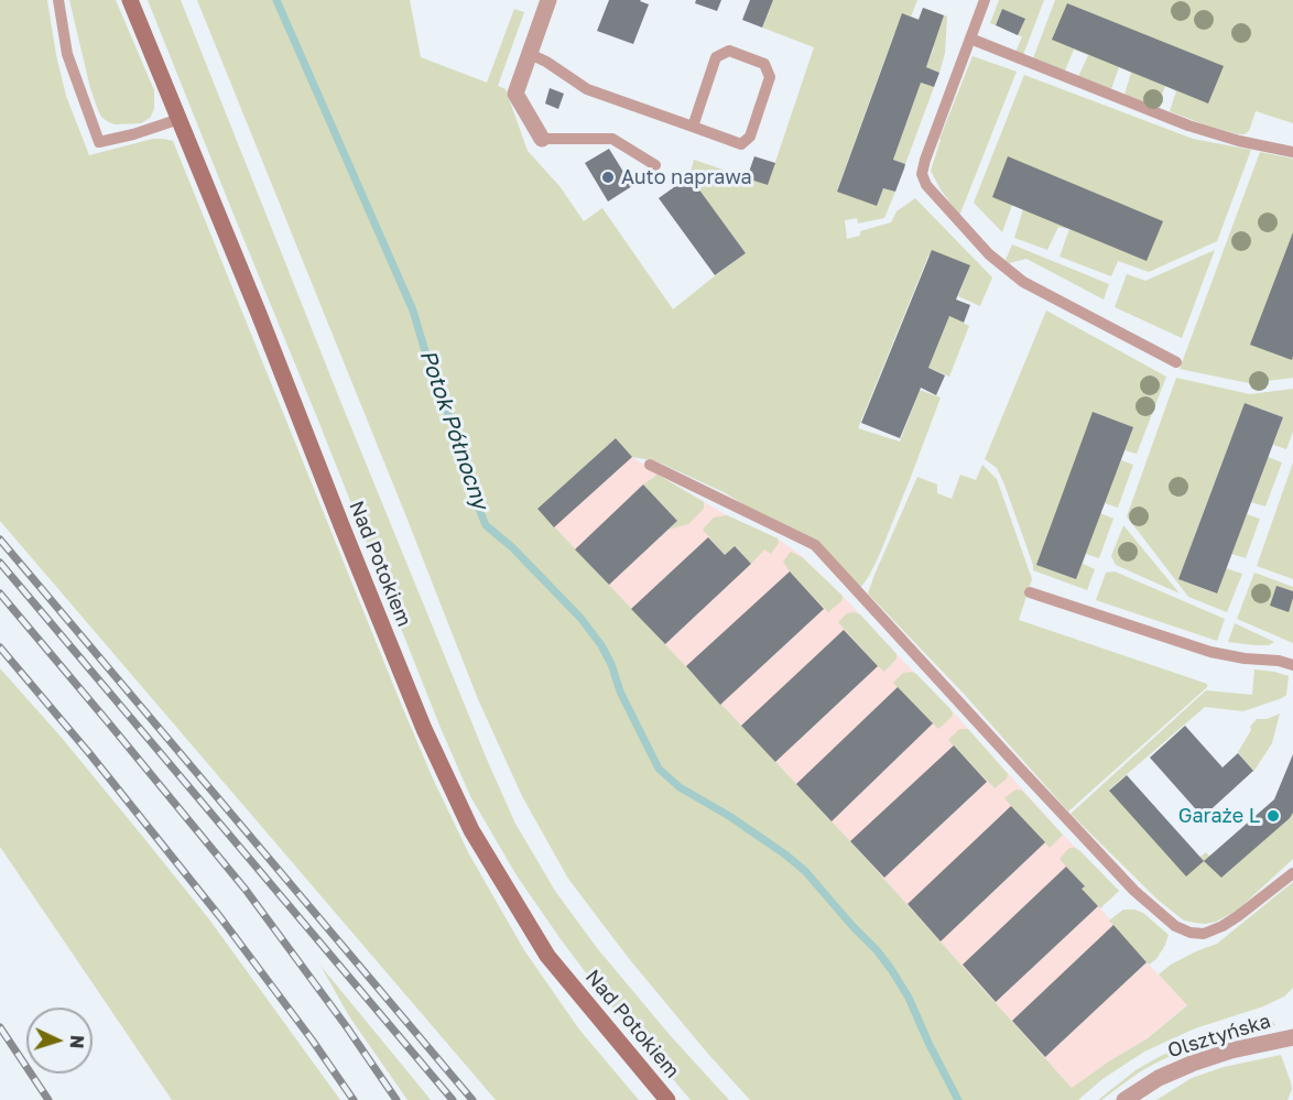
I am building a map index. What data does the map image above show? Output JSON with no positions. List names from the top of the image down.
{
  "streets": {
    "main road": ["Nad Potokiem"],
    "street": ["Olsztyńska"]
  },
  "water": ["Potok Północny"],
  "places": ["Auto naprawa", "Garaże L"],
  "north": "right"
}
